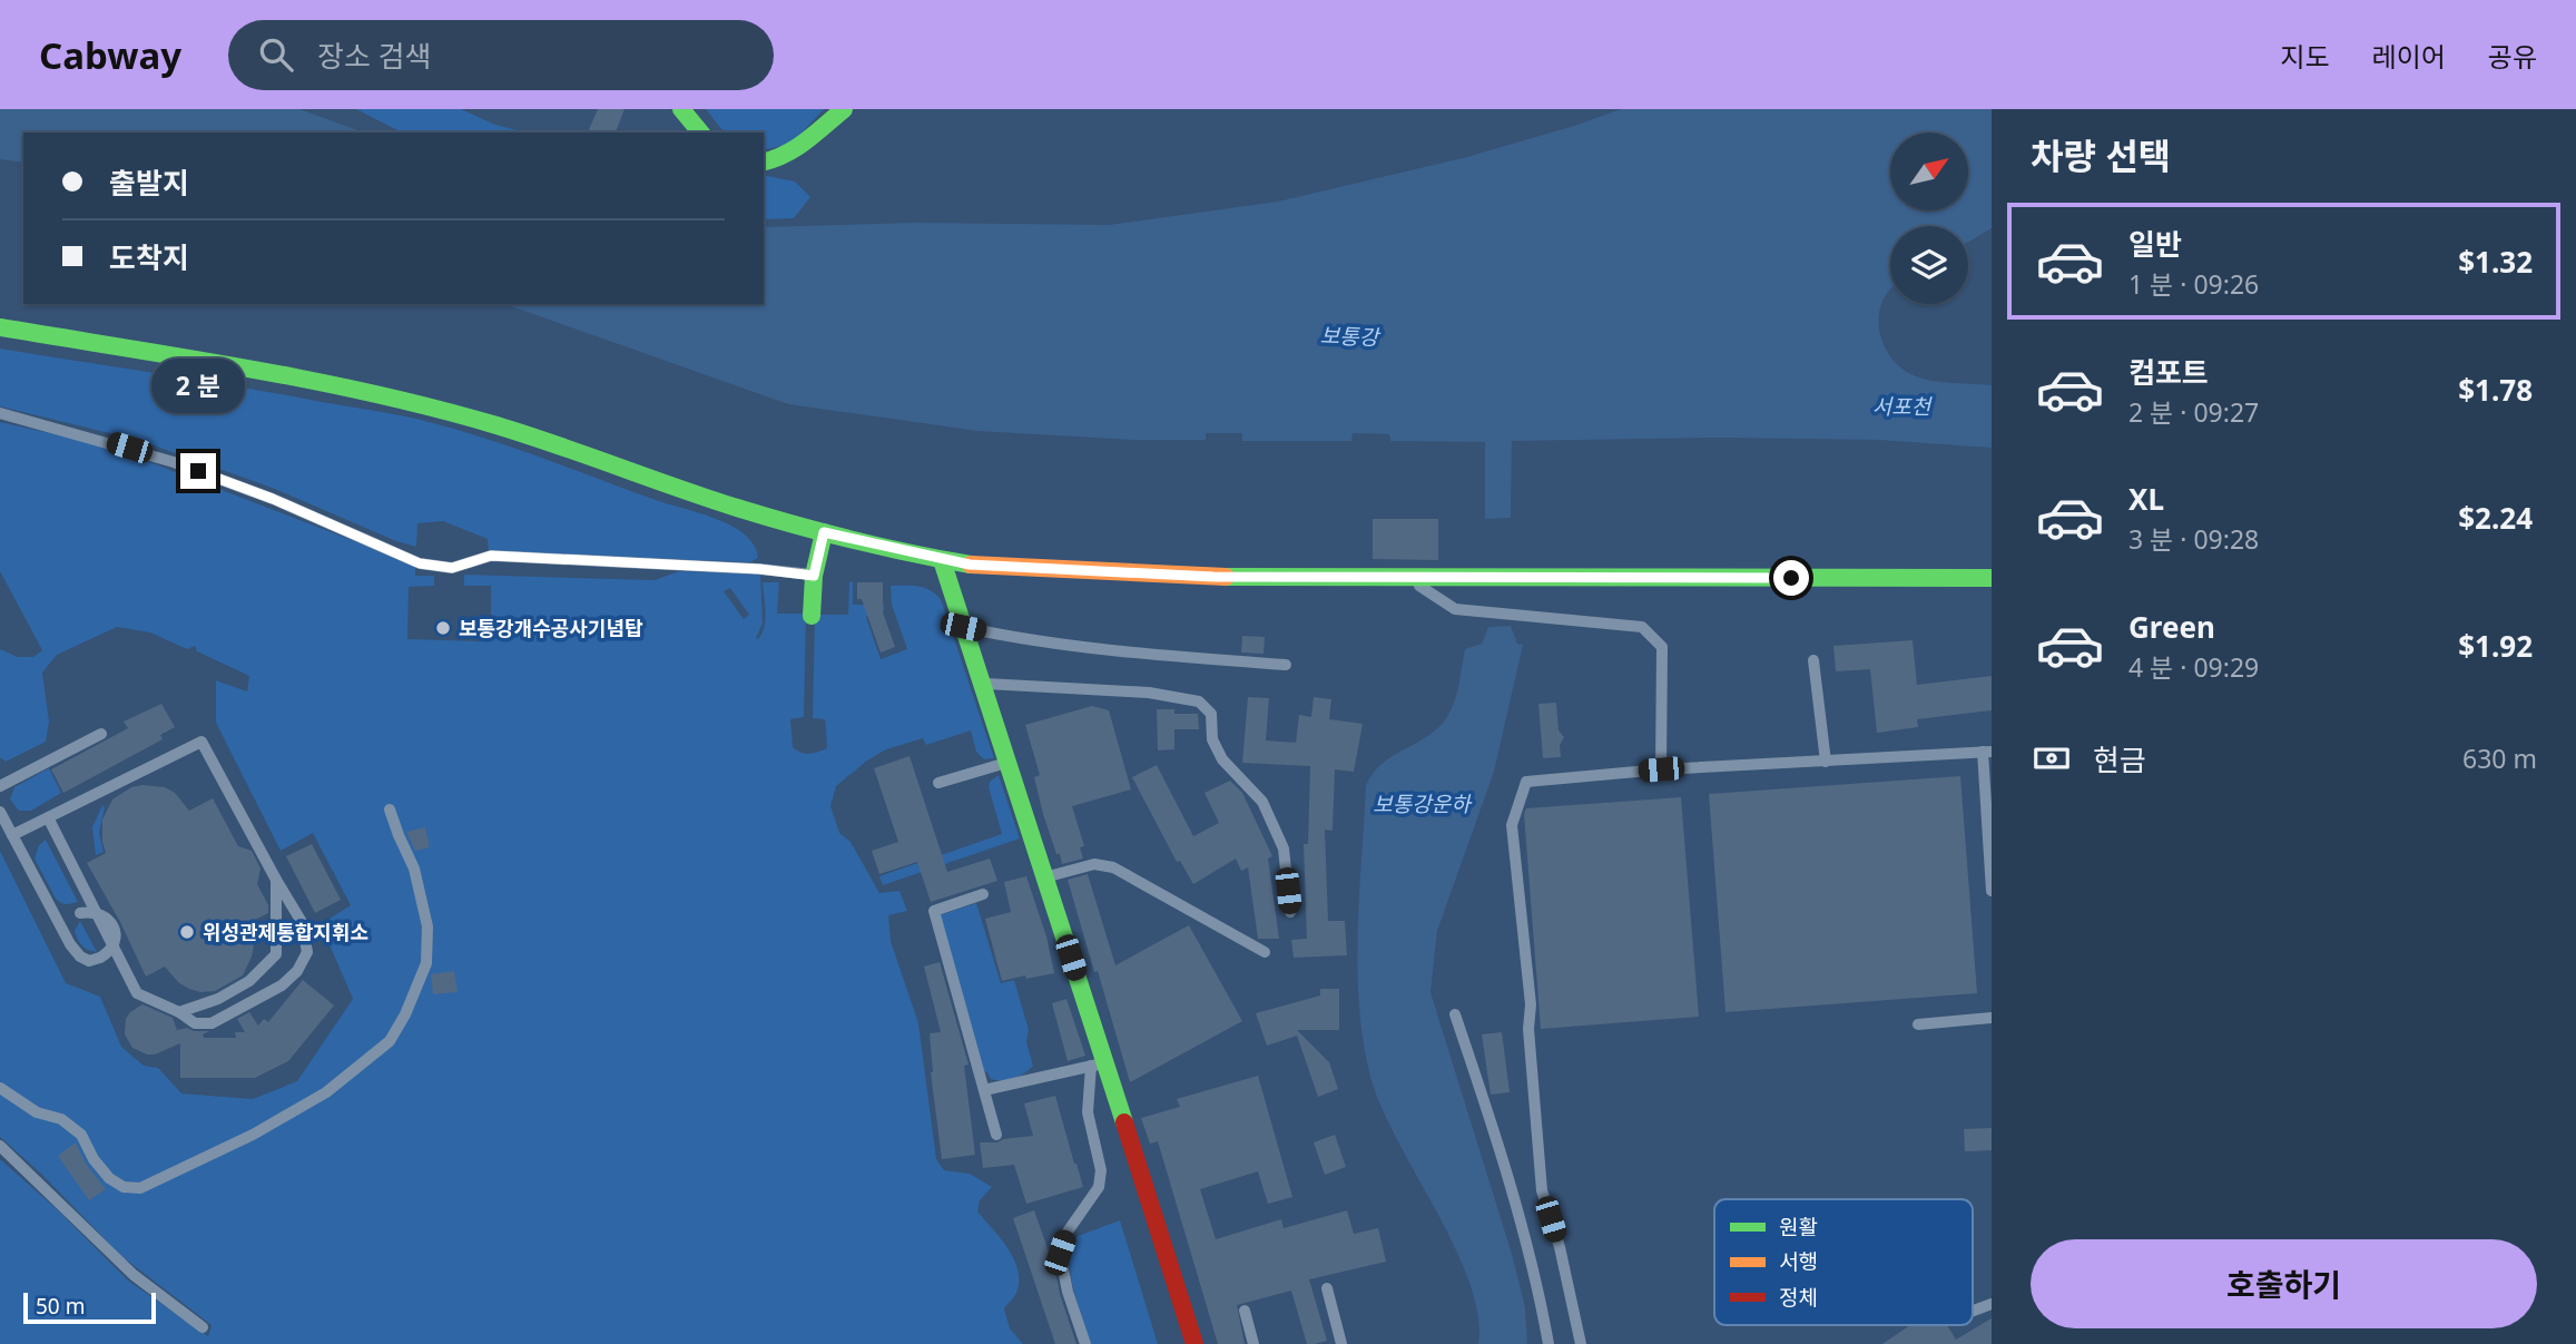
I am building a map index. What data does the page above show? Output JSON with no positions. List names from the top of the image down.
{
  "water": ["보통강", "서포천", "보통강운하"],
  "places": ["보통강개수공사기념탑", "위성관제통합지휘소"],
  "legend": ["원활", "서행", "정체"],
  "scale_bar": "50 m",
  "north": "top right",
  "page": {
    "header": "Cabway",
    "search": "장소 검색",
    "nav": ["지도", "레이어", "공유"],
    "heading": "차량 선택",
    "banner": ["출발지", "도착지"],
    "list": [
      {
        "name": "일반",
        "note": "1 분 · 09:26",
        "value": "$1.32"
      },
      {
        "name": "컴포트",
        "note": "2 분 · 09:27",
        "value": "$1.78"
      },
      {
        "name": "XL",
        "note": "3 분 · 09:28",
        "value": "$2.24"
      },
      {
        "name": "Green",
        "note": "4 분 · 09:29",
        "value": "$1.92"
      }
    ],
    "bubble": "2 분",
    "pay": ["현금", "630 m"],
    "buttons": "호출하기",
    "scale": "50 m"
  }
}
